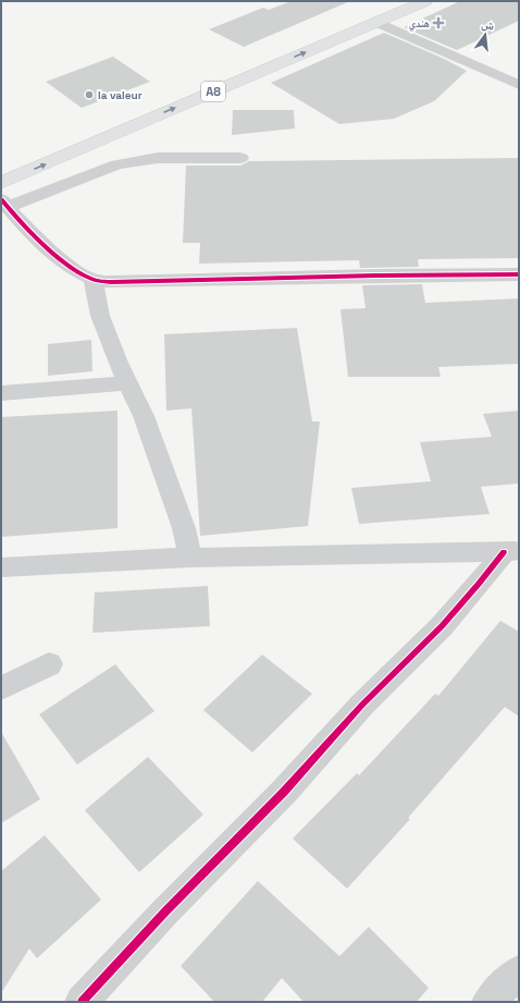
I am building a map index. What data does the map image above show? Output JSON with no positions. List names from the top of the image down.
{
  "streets": {
    "highway": ["A8"]
  },
  "places": {
    "health": ["هندي"],
    "other": ["la valeur"]
  },
  "north": "top"
}
